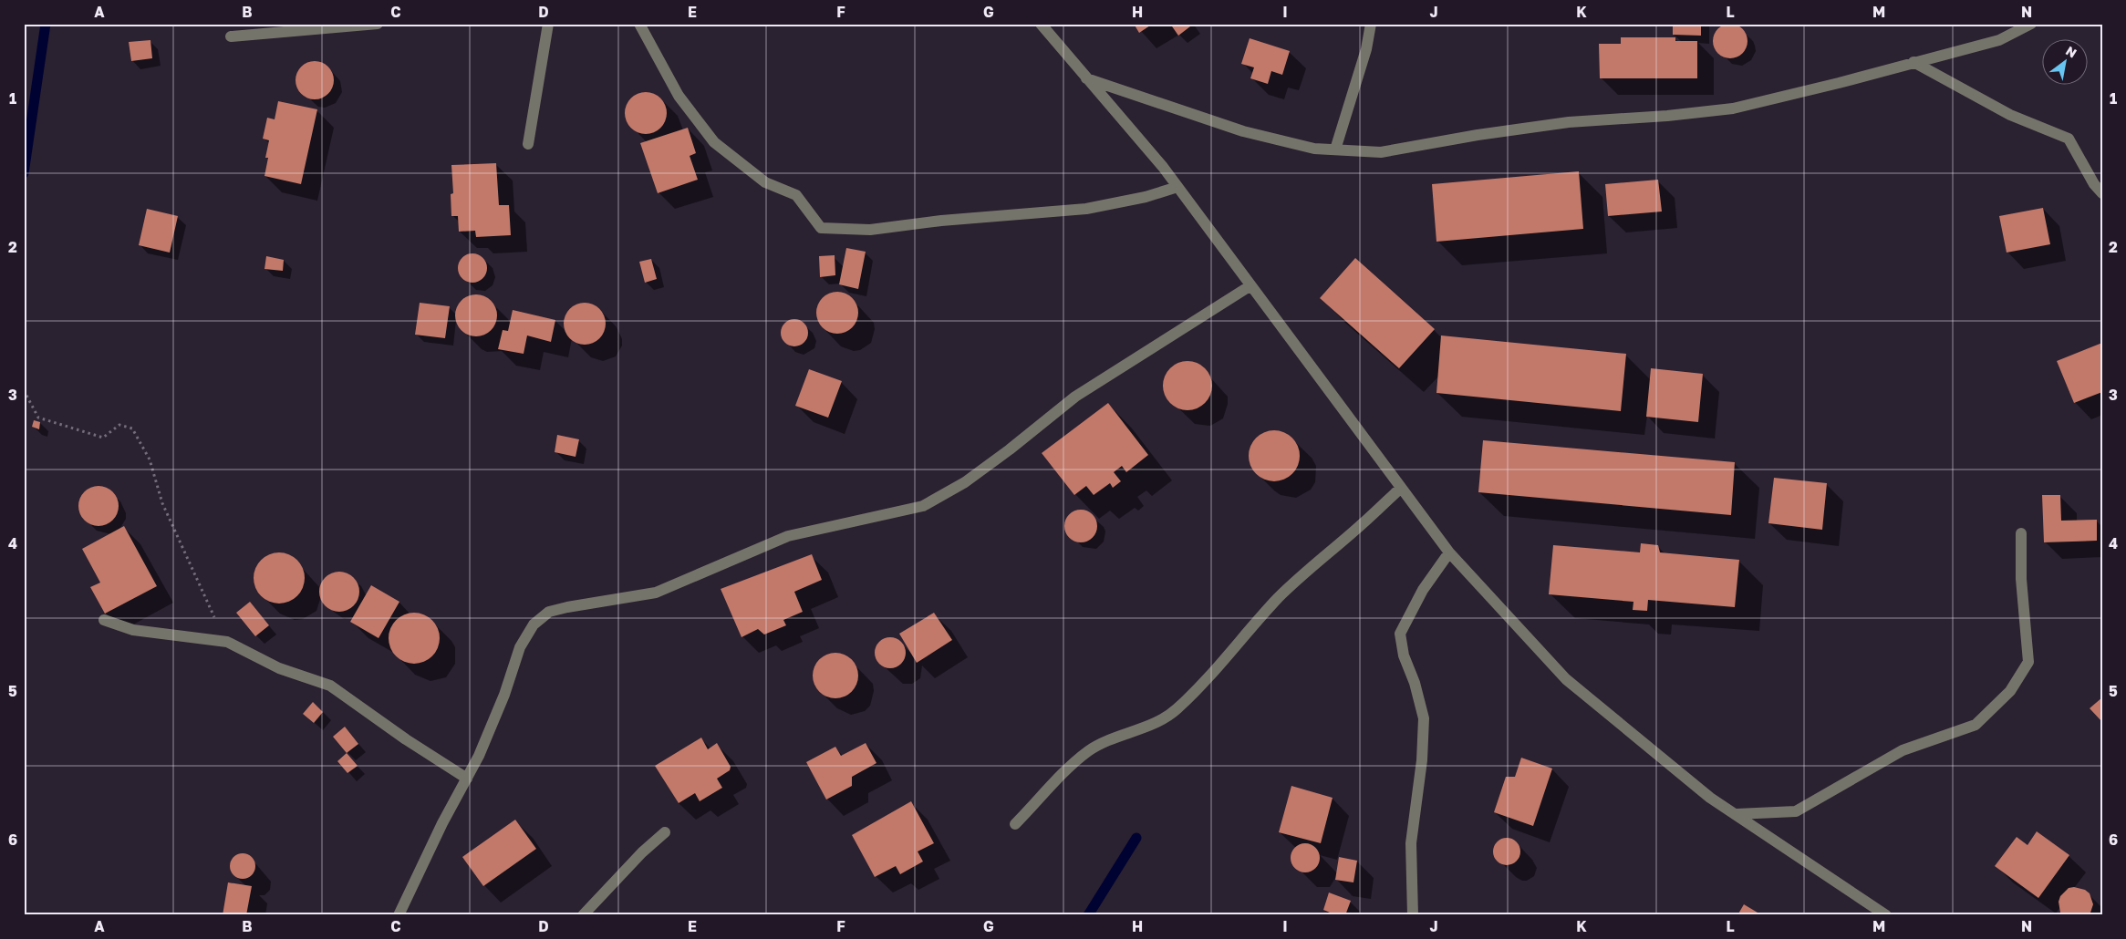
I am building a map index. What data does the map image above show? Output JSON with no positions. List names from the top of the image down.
{
  "north": "top right",
  "grid": {
    "columns": [
      "A",
      "B",
      "C",
      "D",
      "E",
      "F",
      "G",
      "H",
      "I",
      "J",
      "K",
      "L",
      "M",
      "N"
    ],
    "rows": [
      "1",
      "2",
      "3",
      "4",
      "5",
      "6"
    ]
  }
}
